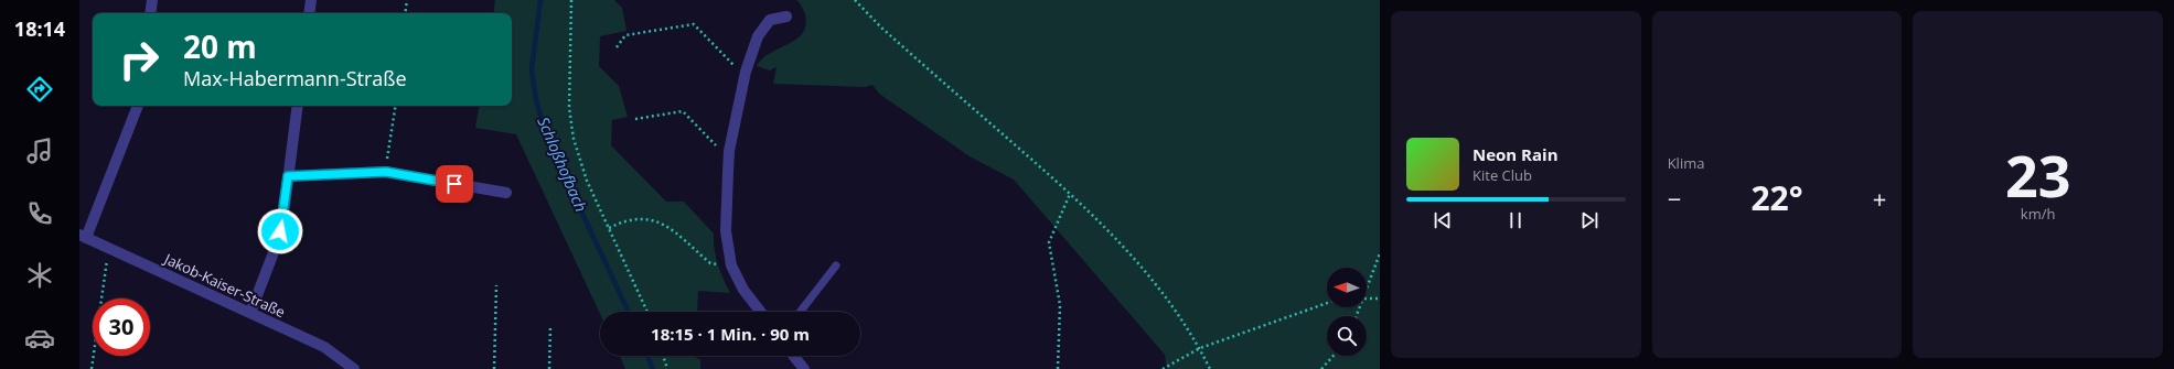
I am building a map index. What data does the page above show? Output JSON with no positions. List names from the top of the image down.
{
  "streets": {
    "street": ["Jakob-Kaiser-Straße"]
  },
  "water": ["Schloßhofbach"],
  "north": "left",
  "page": {
    "tabs": "18:14",
    "tile": [
      "Klima",
      ["23", "km/h"]
    ],
    "turn": ["20 m", "Max-Habermann-Straße"],
    "song": ["Neon Rain", "Kite Club"],
    "heat": ["−", "22°", "+"],
    "limit": "30",
    "trip": "18:15 · 1 Min. · 90 m"
  }
}
